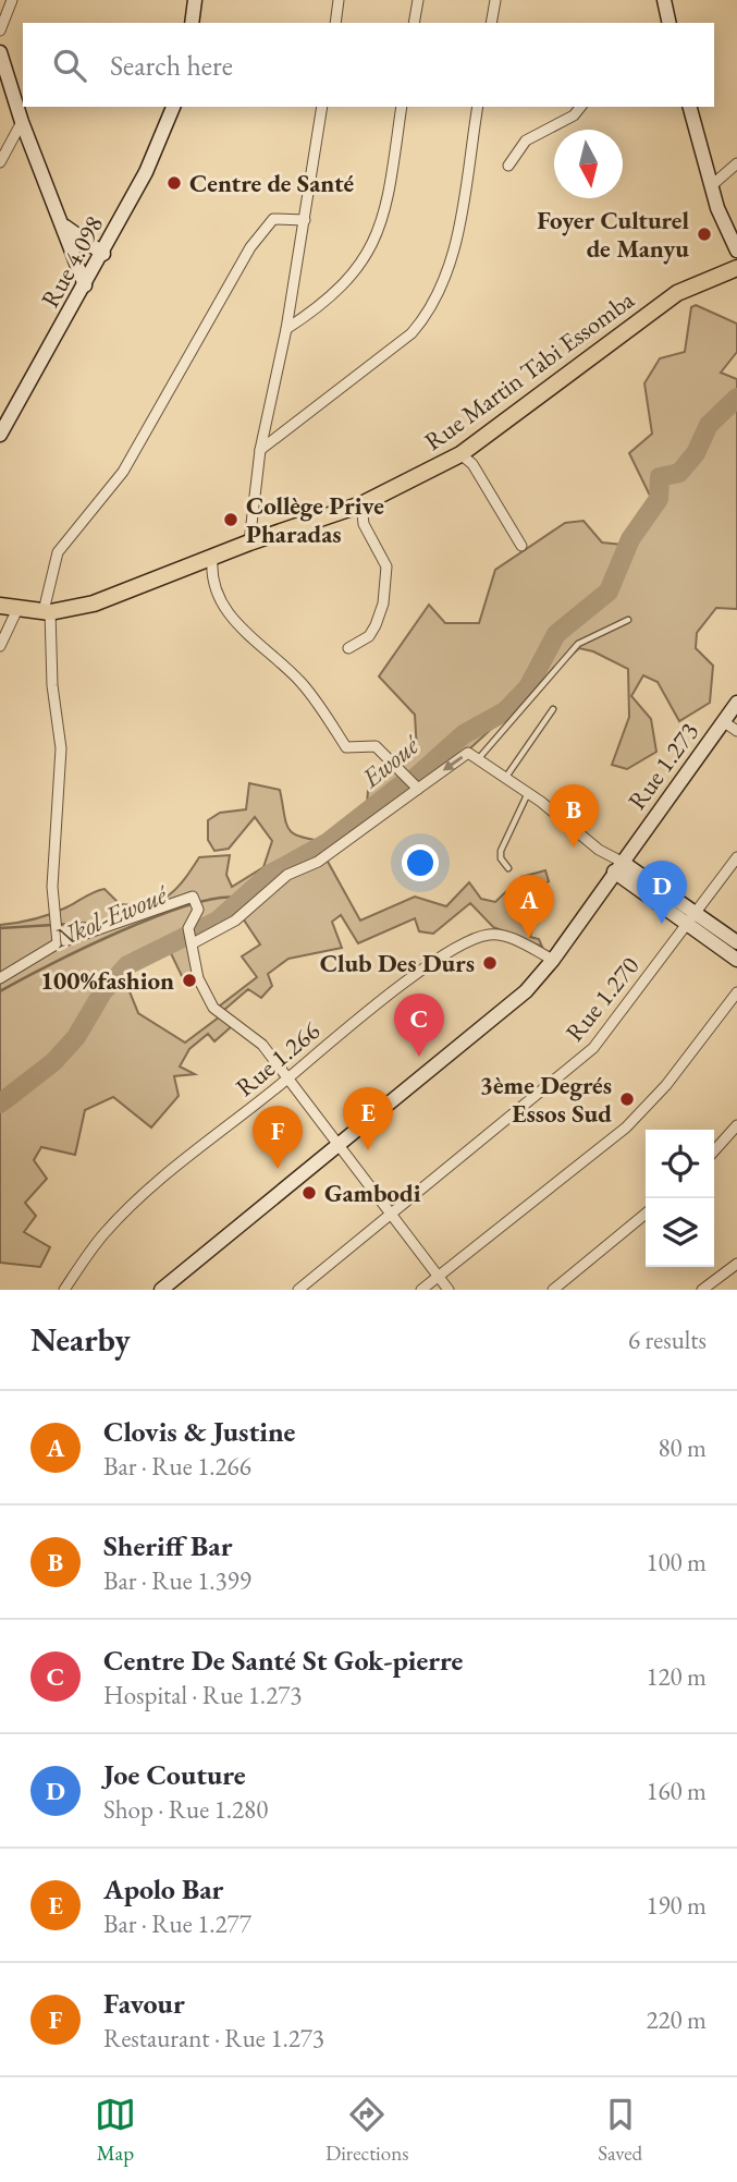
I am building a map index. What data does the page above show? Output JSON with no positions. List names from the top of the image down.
{
  "streets": {
    "main road": ["Rue 4.098", "Rue Martin Tabi Essomba", "Rue 1.273"],
    "street": ["Rue 1.270", "Rue 1.266"]
  },
  "crossings": [
    ["Rue 1.273", "Rue 1.266"]
  ],
  "water": ["Ewoué", "Nkol-Ewoué"],
  "places": [
    "Centre de Santé",
    "Foyer Culturel de Manyu",
    "Collège Prive Pharadas",
    "Club Des Durs",
    "100%fashion",
    "3ème Degrés Essos Sud",
    "Gambodi"
  ],
  "north": "bottom",
  "page": {
    "search": "Search here",
    "pins": [
      "B",
      "D",
      "A",
      "C",
      "E",
      "F"
    ],
    "heading": ["Nearby", "6 results"],
    "list": [
      {
        "mark": "A",
        "name": "Clovis & Justine",
        "note": "Bar · Rue 1.266",
        "value": "80 m"
      },
      {
        "mark": "B",
        "name": "Sheriff Bar",
        "note": "Bar · Rue 1.399",
        "value": "100 m"
      },
      {
        "mark": "C",
        "name": "Centre De Santé St Gok-pierre",
        "note": "Hospital · Rue 1.273",
        "value": "120 m"
      },
      {
        "mark": "D",
        "name": "Joe Couture",
        "note": "Shop · Rue 1.280",
        "value": "160 m"
      },
      {
        "mark": "E",
        "name": "Apolo Bar",
        "note": "Bar · Rue 1.277",
        "value": "190 m"
      },
      {
        "mark": "F",
        "name": "Favour",
        "note": "Restaurant · Rue 1.273",
        "value": "220 m"
      }
    ],
    "nav": ["Map", "Directions", "Saved"]
  }
}
